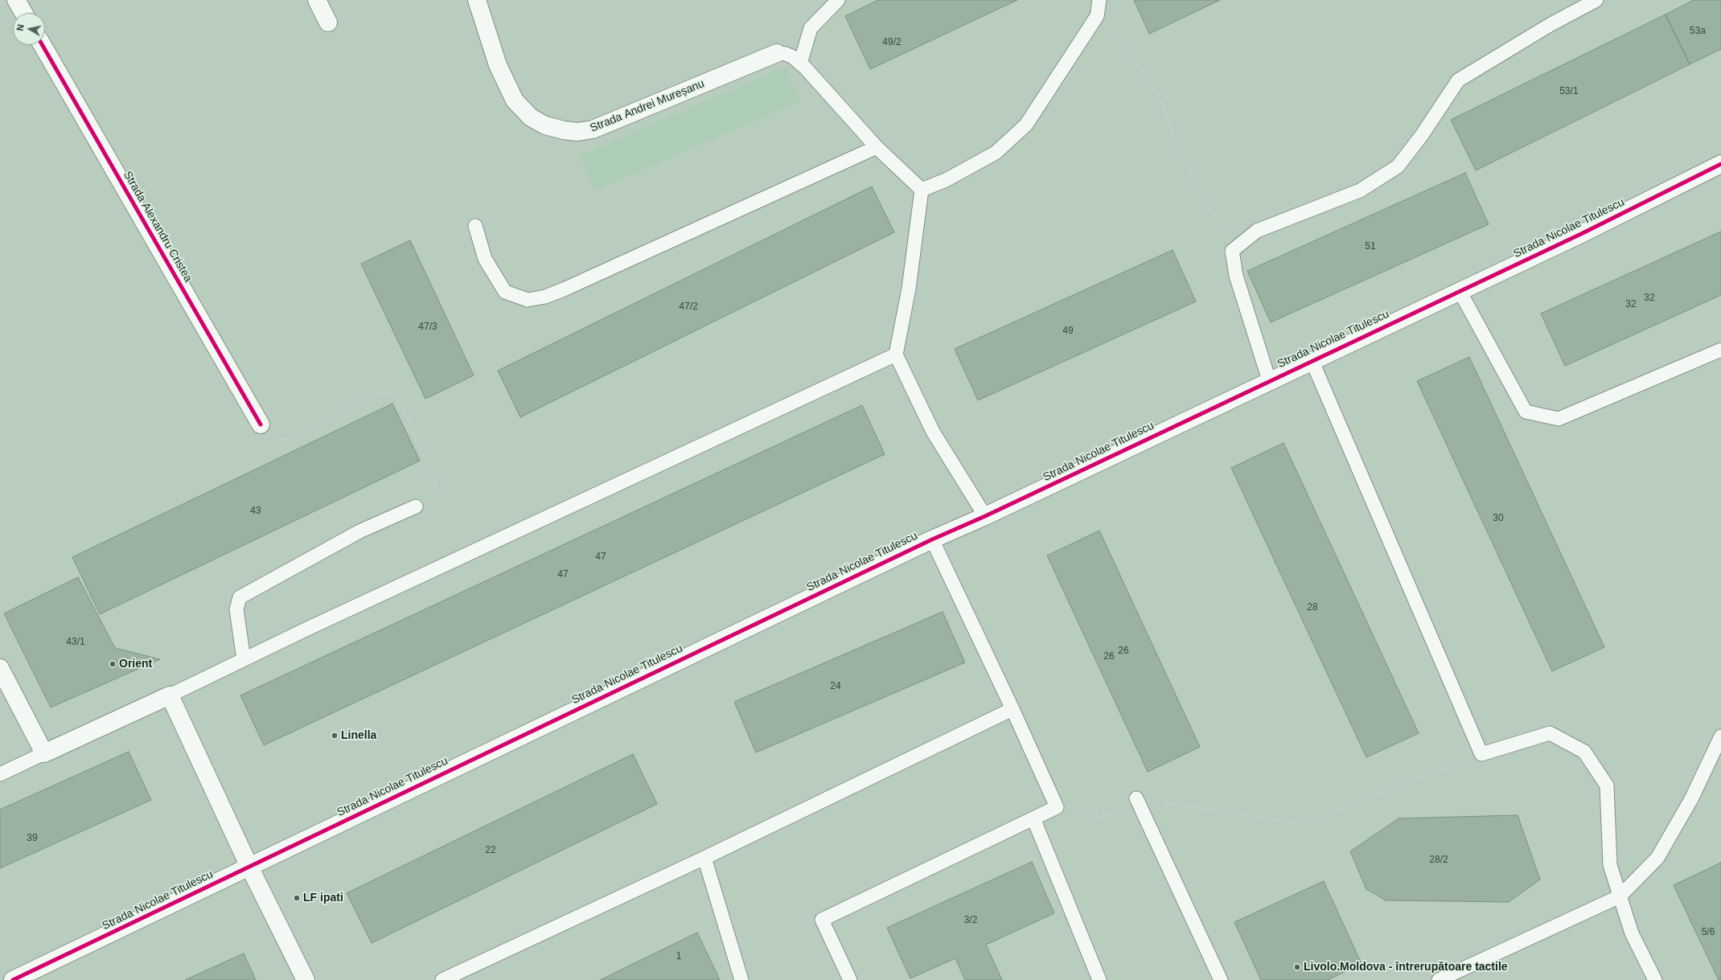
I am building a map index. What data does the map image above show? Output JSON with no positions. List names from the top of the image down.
{
  "streets": {
    "street": ["Strada Andrei Mureșanu", "Strada Alexandru Cristea", "Strada Nicolae Titulescu"]
  },
  "places": [
    "Orient",
    "Linella",
    "LF ipati",
    "Livolo.Moldova - întrerupătoare tactile"
  ],
  "house_numbers": [
    "53a",
    "49/2",
    "53/1",
    "51",
    "32",
    "32",
    "47/2",
    "47/3",
    "49",
    "43",
    "30",
    "47",
    "47",
    "28",
    "43/1",
    "26",
    "26",
    "24",
    "39",
    "22",
    "28/2",
    "3/2",
    "5/6",
    "1"
  ],
  "north": "left"
}
